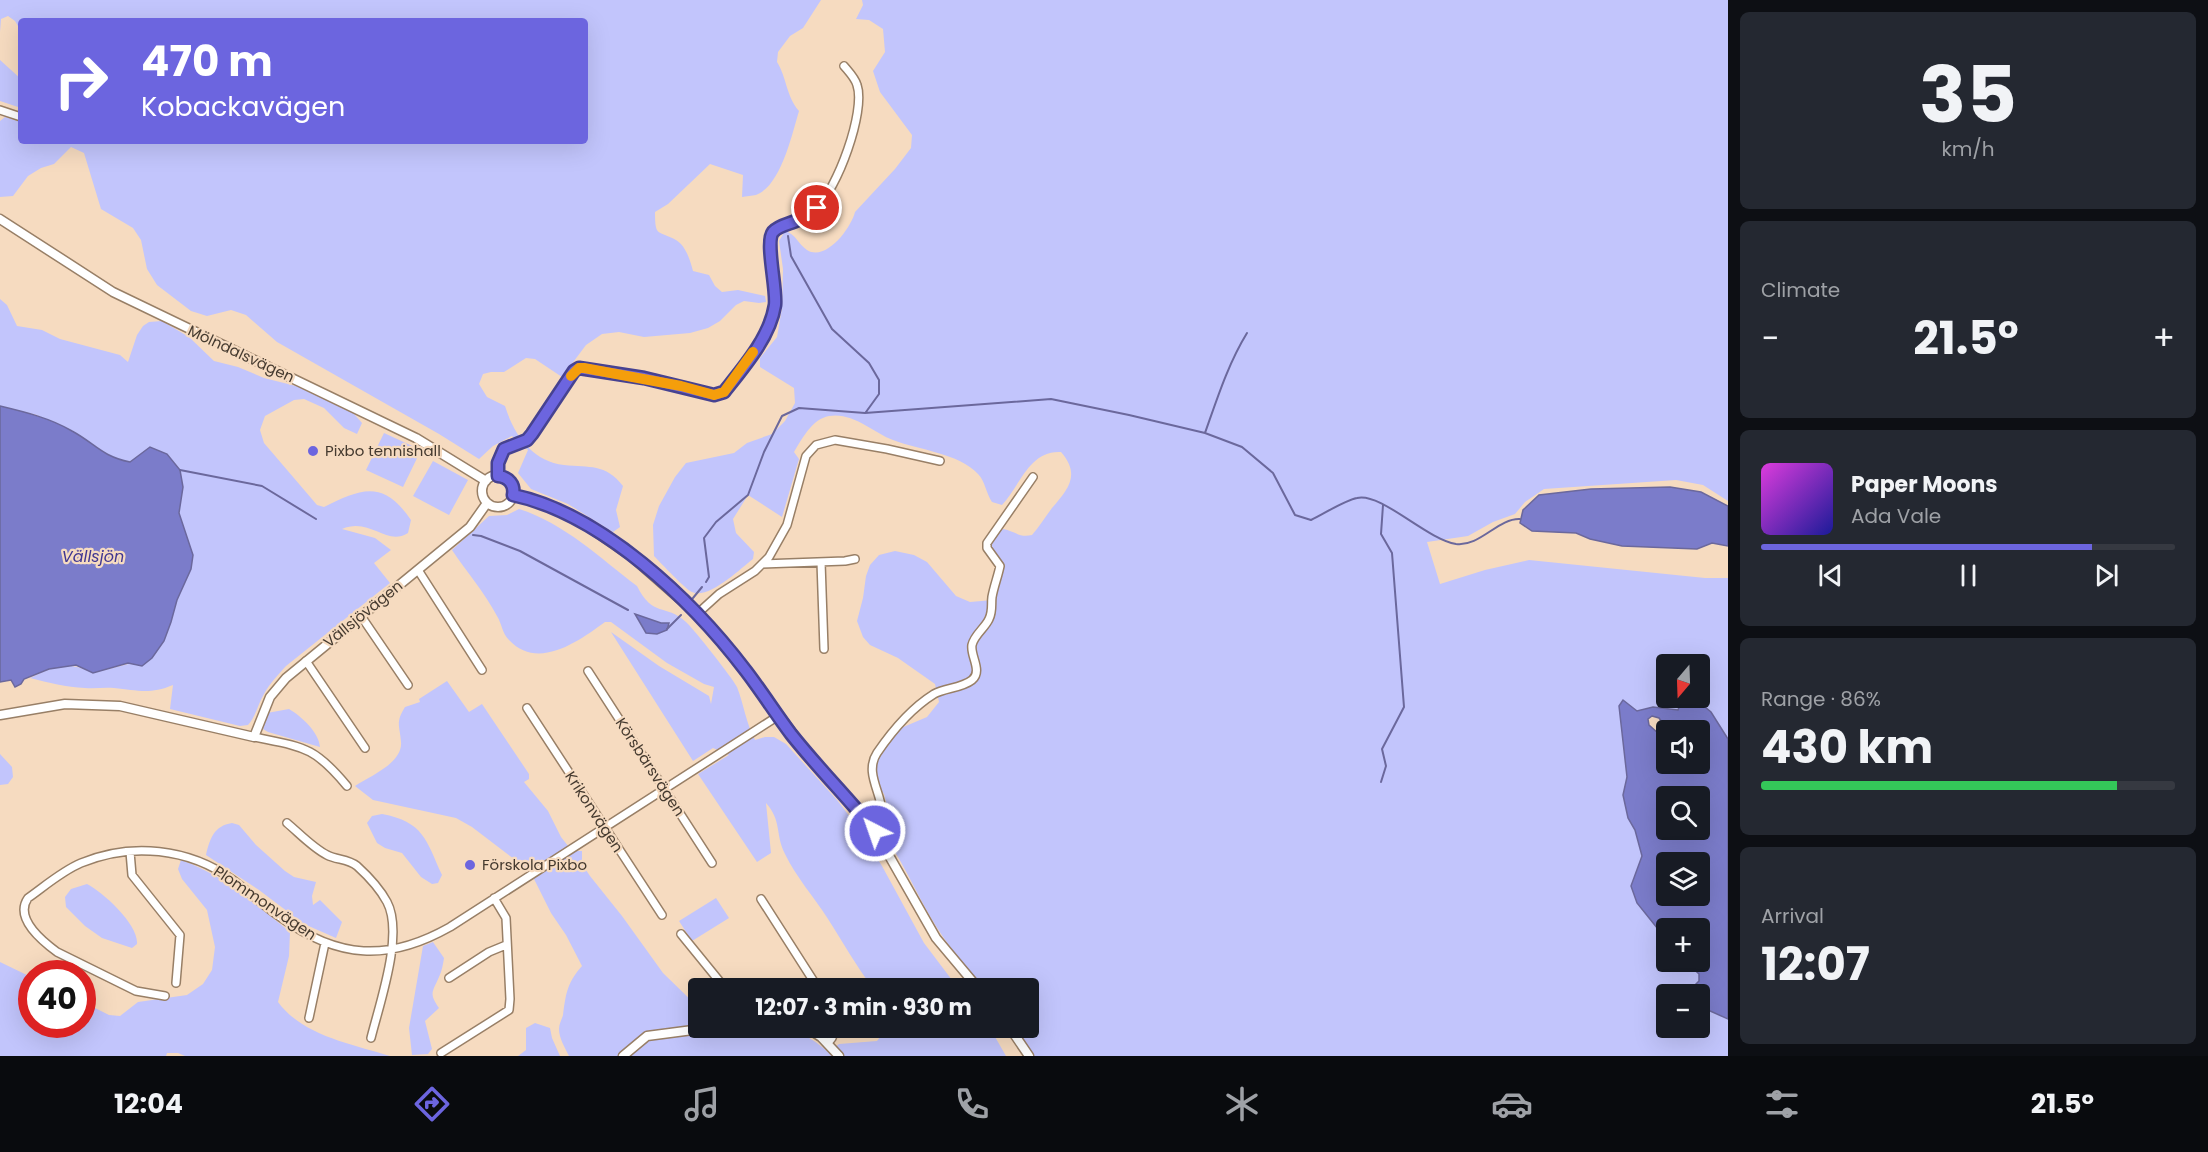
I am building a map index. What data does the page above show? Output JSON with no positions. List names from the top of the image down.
{
  "streets": {
    "street": [
      "Mölndalsvägen",
      "Vällsjövägen",
      "Körsbärsvägen",
      "Krikonvägen",
      "Plommonvägen"
    ]
  },
  "crossings": [
    ["Mölndalsvägen", "Vällsjövägen"],
    ["Körsbärsvägen", "Plommonvägen"],
    ["Krikonvägen", "Plommonvägen"]
  ],
  "water": ["Vällsjön"],
  "places": ["Pixbo tennishall", "Förskola Pixbo"],
  "north": "bottom",
  "page": {
    "tile": [
      ["35", "km/h"],
      "Climate",
      ["Range · 86%", "430 km"],
      ["Arrival", "12:07"]
    ],
    "turn": ["470 m", "Kobackavägen"],
    "heat": ["−", "21.5°", "+"],
    "song": ["Paper Moons", "Ada Vale"],
    "map_buttons": ["+", "−"],
    "limit": "40",
    "trip": "12:07 · 3 min · 930 m",
    "tabs": ["12:04", "21.5°"]
  }
}
